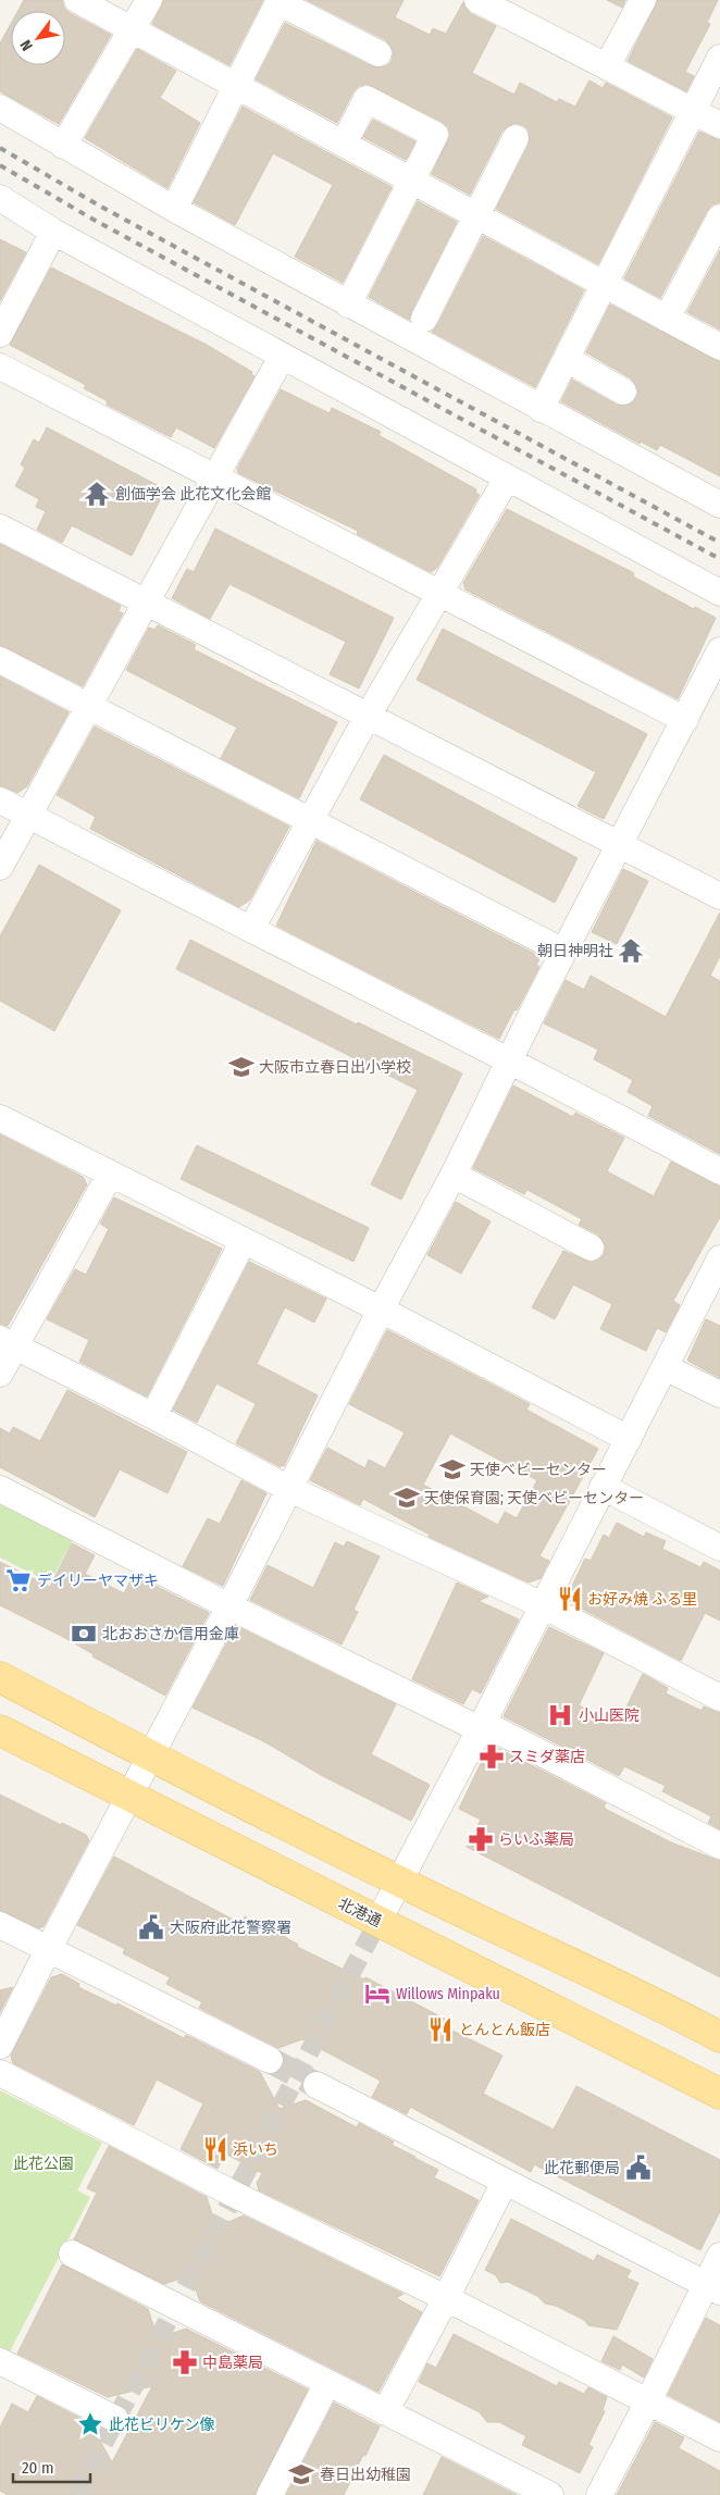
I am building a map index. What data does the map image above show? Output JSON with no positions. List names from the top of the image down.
{
  "streets": {
    "main road": ["北港通"]
  },
  "parks": ["此花公園"],
  "places": {
    "temple": ["創価学会 此花文化会館", "朝日神明社"],
    "school or university": [
      "大阪市立春日出小学校",
      "天使ベビーセンター",
      "天使保育園; 天使ベビーセンター",
      "春日出幼稚園"
    ],
    "supermarket": ["デイリーヤマザキ"],
    "restaurant": ["お好み焼 ふる里", "とんとん飯店", "浜いち"],
    "bank": ["北おおさか信用金庫"],
    "hospital": ["小山医院"],
    "pharmacy": ["スミダ薬店", "らいふ薬局", "中島薬局"],
    "public building": ["大阪府此花警察署", "此花郵便局"],
    "hotel": ["Willows Minpaku"],
    "place": ["此花ビリケン像"]
  },
  "scale_bar": "20 m",
  "north": "bottom left"
}
